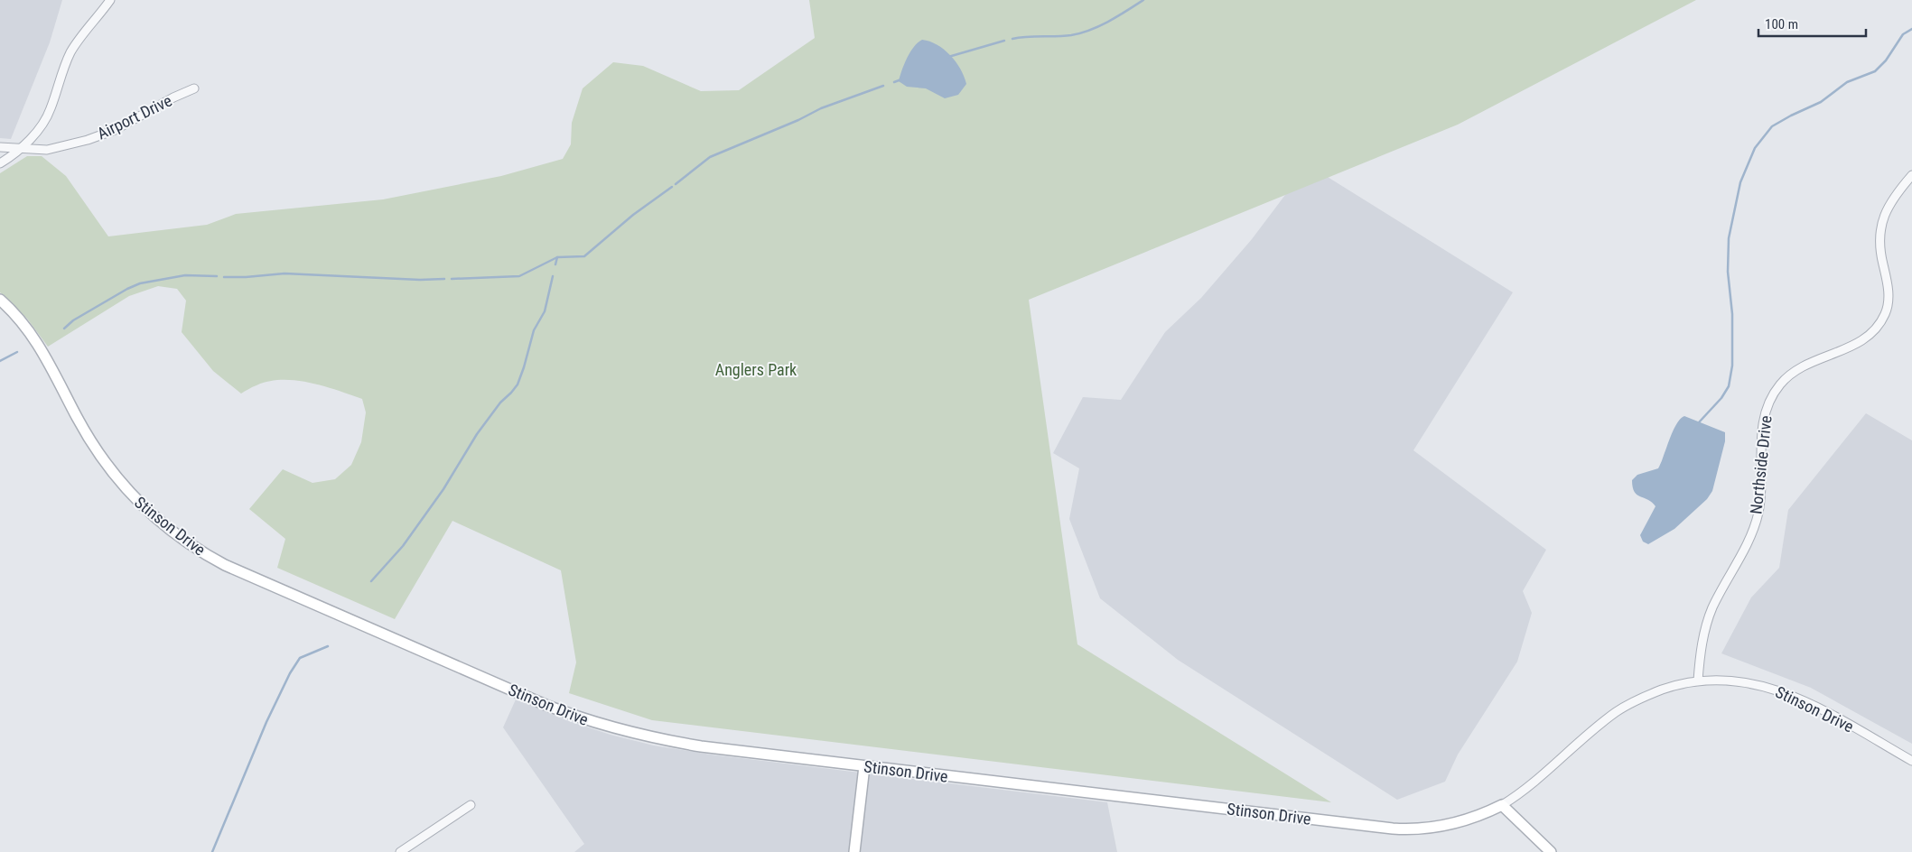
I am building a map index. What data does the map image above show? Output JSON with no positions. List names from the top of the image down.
{
  "streets": {
    "street": ["Airport Drive", "Northside Drive", "Stinson Drive"]
  },
  "crossings": [
    ["Northside Drive", "Stinson Drive"]
  ],
  "parks": ["Anglers Park"],
  "scale_bar": "100 m"
}
